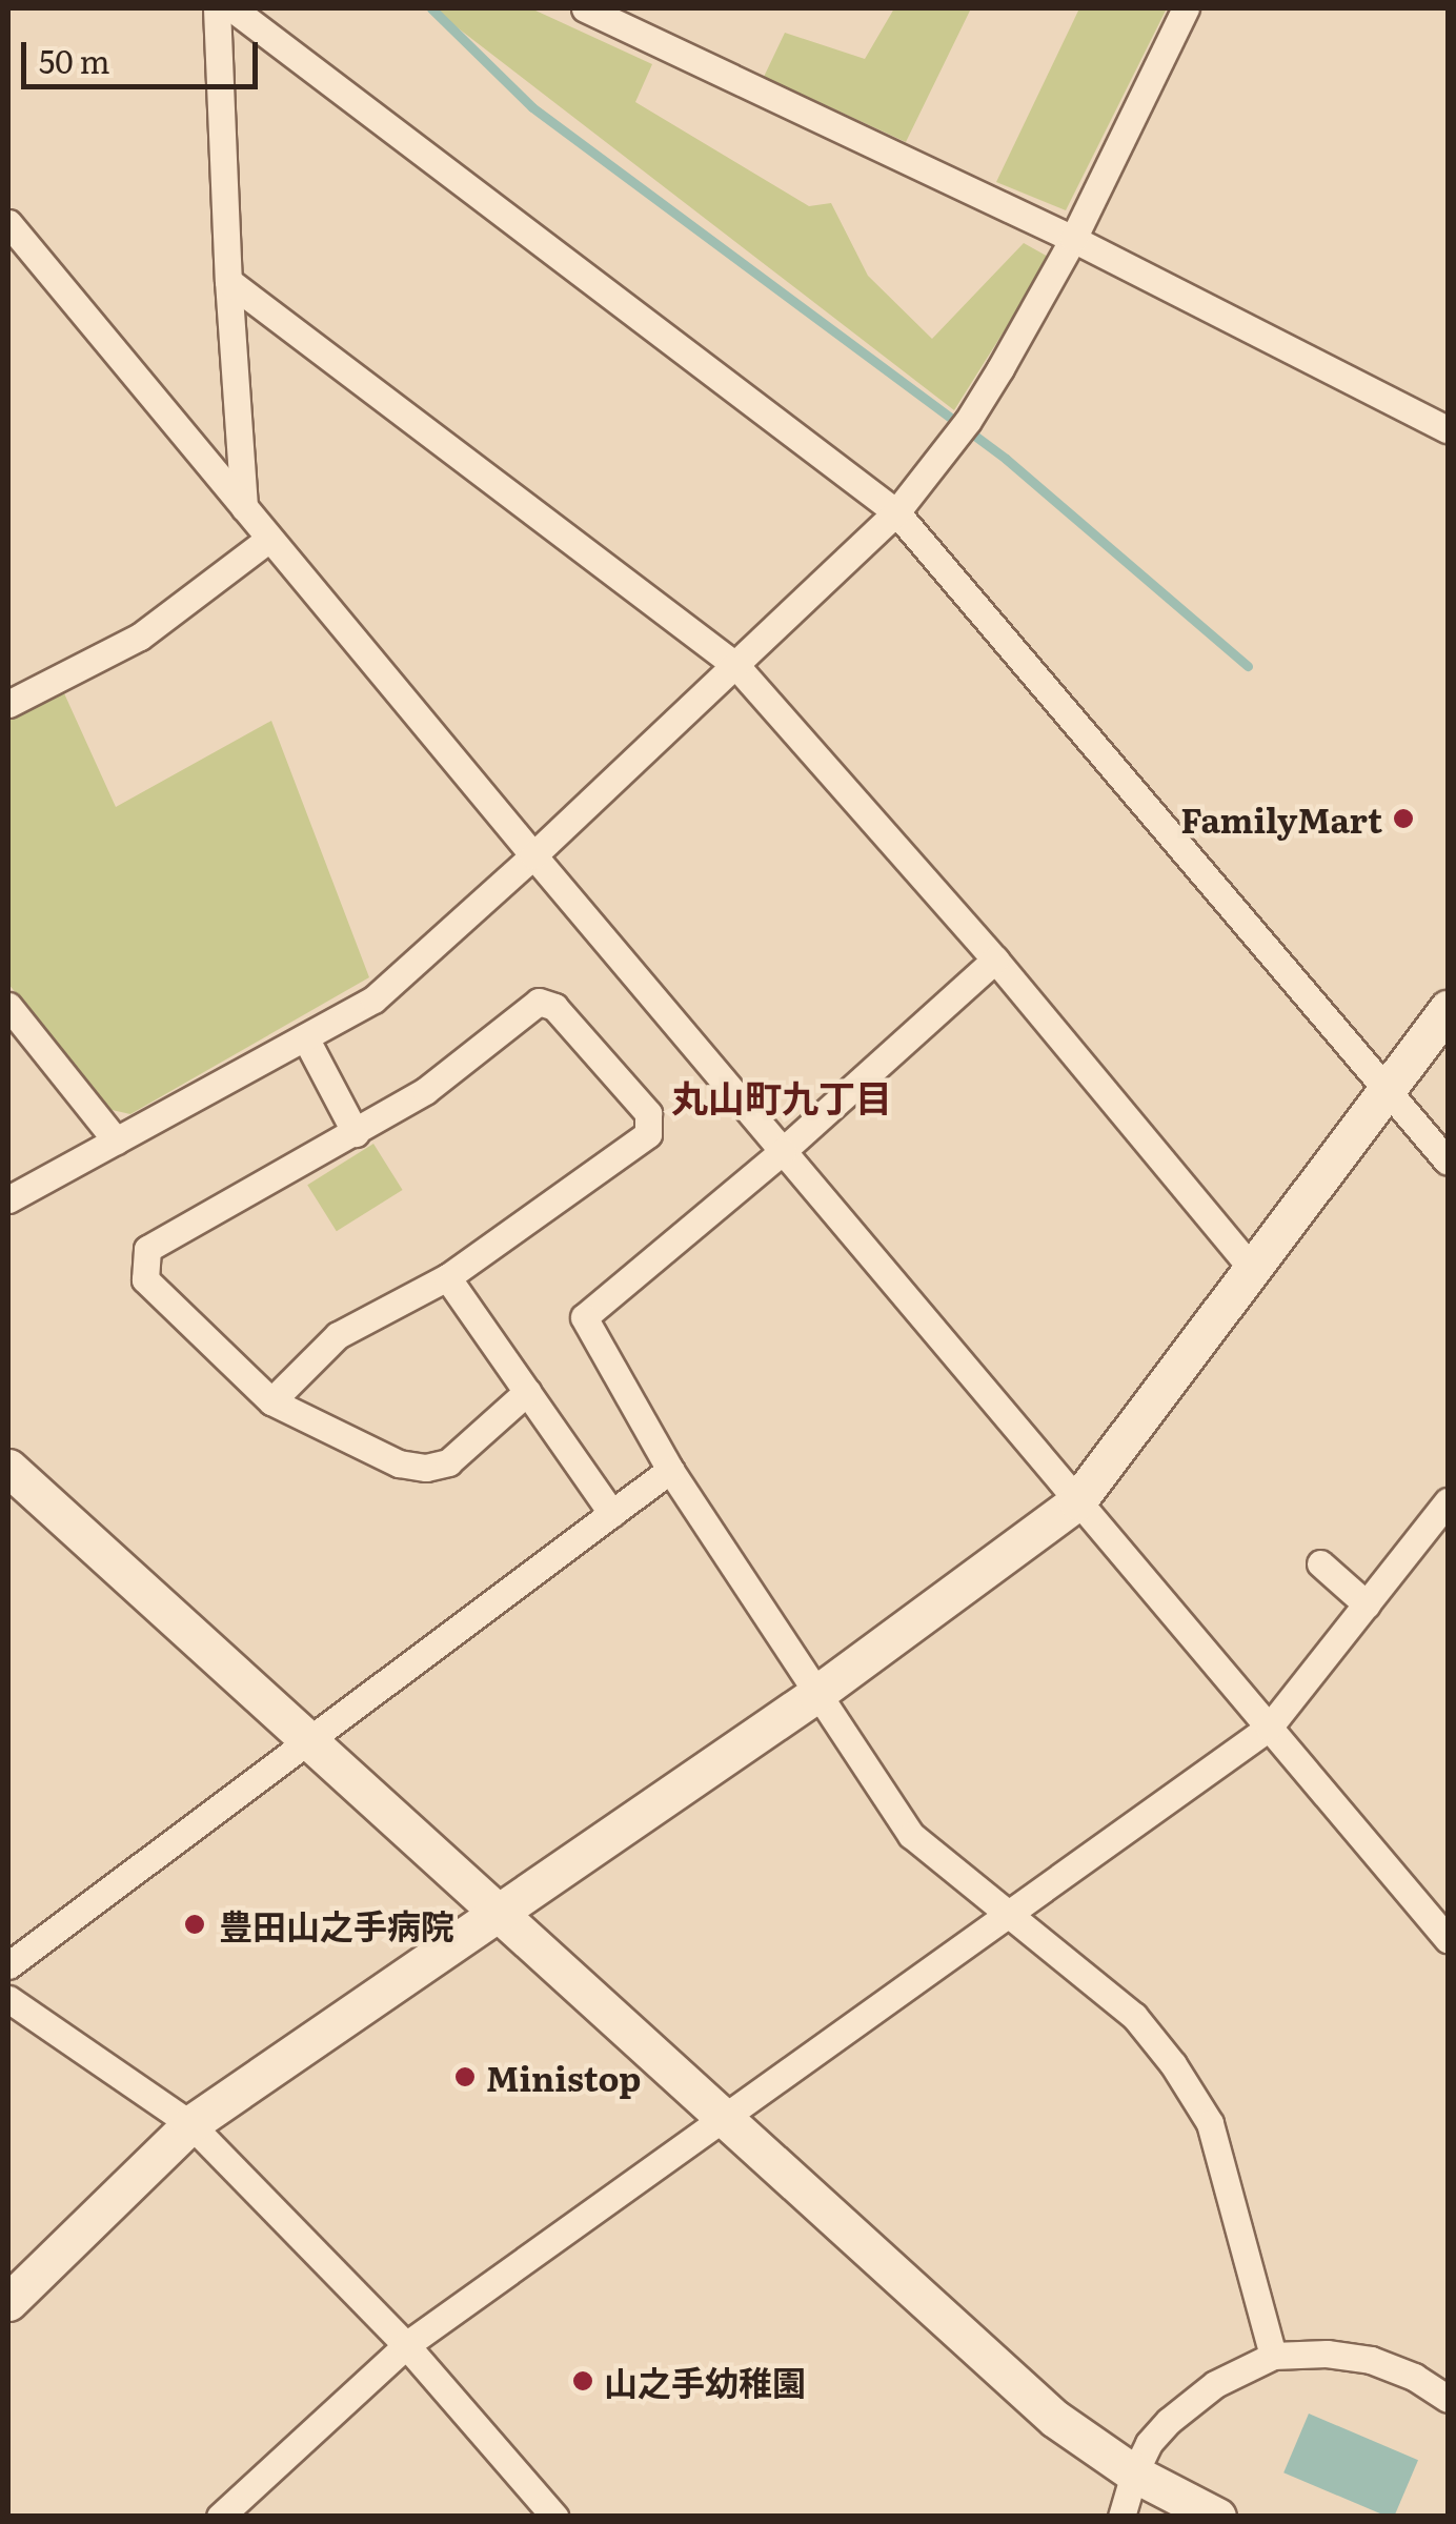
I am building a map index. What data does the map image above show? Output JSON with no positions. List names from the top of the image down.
{
  "districts": ["丸山町九丁目"],
  "places": [
    "FamilyMart",
    "豊田山之手病院",
    "Ministop",
    "山之手幼稚園"
  ],
  "scale_bar": "50 m"
}
